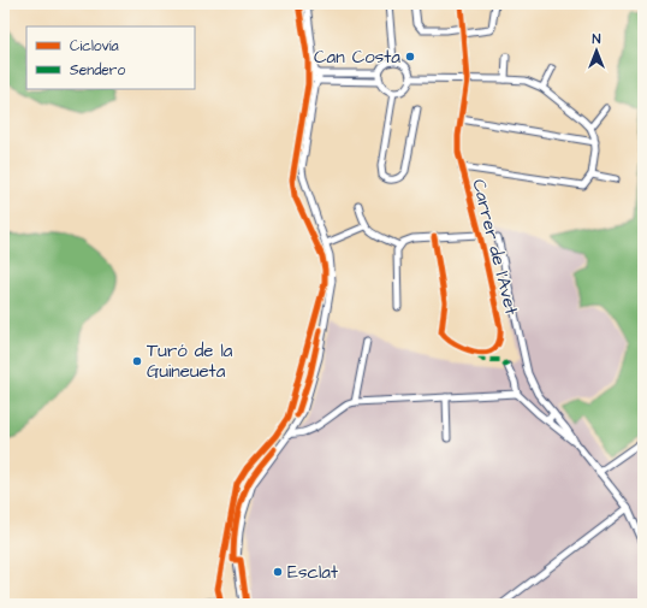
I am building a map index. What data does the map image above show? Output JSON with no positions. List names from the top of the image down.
{
  "streets": {
    "street": ["Carrer de l'Avet"]
  },
  "places": ["Can Costa", "Turó de la Guineueta", "Esclat"],
  "legend": ["Ciclovía", "Sendero"],
  "north": "top"
}
